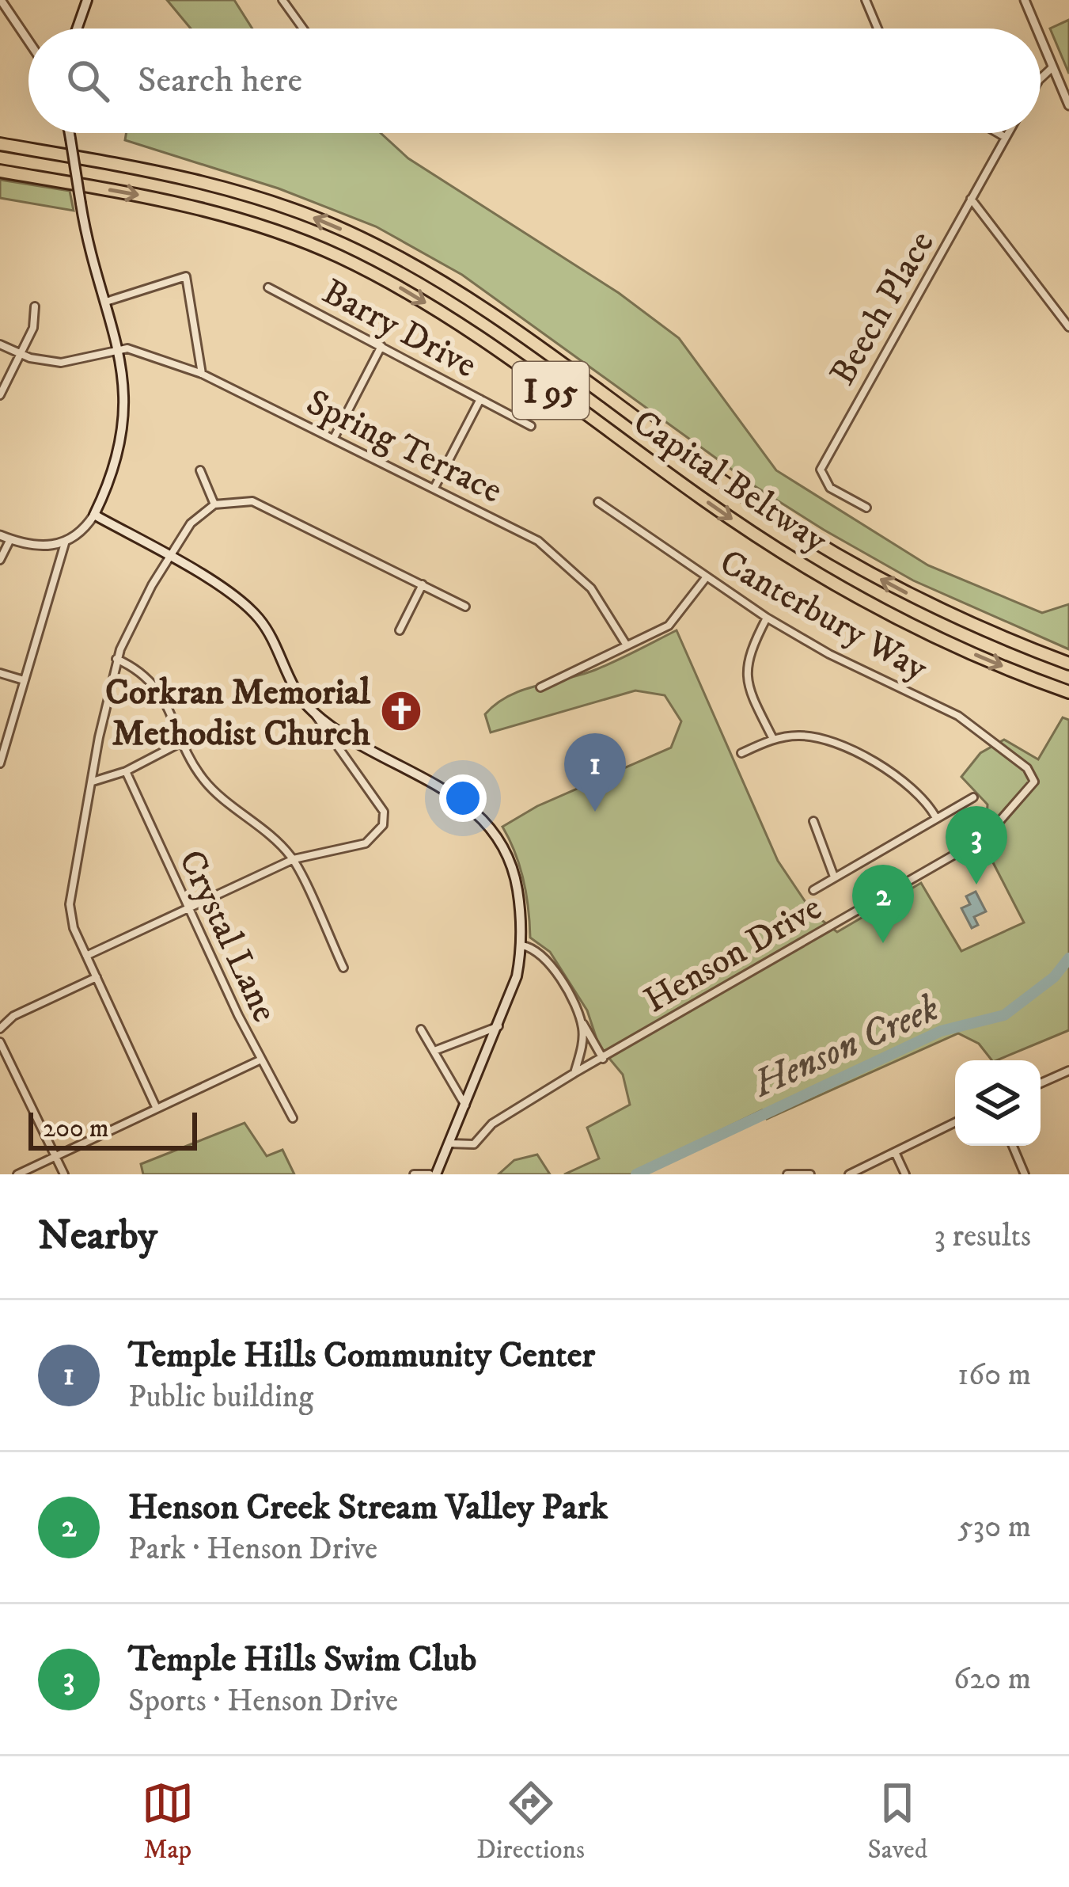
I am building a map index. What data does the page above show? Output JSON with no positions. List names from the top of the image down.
{
  "streets": {
    "highway": ["I 95", "Capital Beltway"],
    "street": [
      "Beech Place",
      "Barry Drive",
      "Spring Terrace",
      "Canterbury Way",
      "Crystal Lane",
      "Henson Drive"
    ]
  },
  "crossings": [
    ["Canterbury Way", "Henson Drive"]
  ],
  "water": ["Henson Creek"],
  "places": {
    "church": ["Corkran Memorial Methodist Church"]
  },
  "scale_bar": "200 m",
  "page": {
    "search": "Search here",
    "pins": ["1", "3", "2"],
    "scale": "200 m",
    "heading": ["Nearby", "3 results"],
    "list": [
      {
        "mark": "1",
        "name": "Temple Hills Community Center",
        "note": "Public building",
        "value": "160 m"
      },
      {
        "mark": "2",
        "name": "Henson Creek Stream Valley Park",
        "note": "Park · Henson Drive",
        "value": "530 m"
      },
      {
        "mark": "3",
        "name": "Temple Hills Swim Club",
        "note": "Sports · Henson Drive",
        "value": "620 m"
      }
    ],
    "nav": ["Map", "Directions", "Saved"]
  }
}
